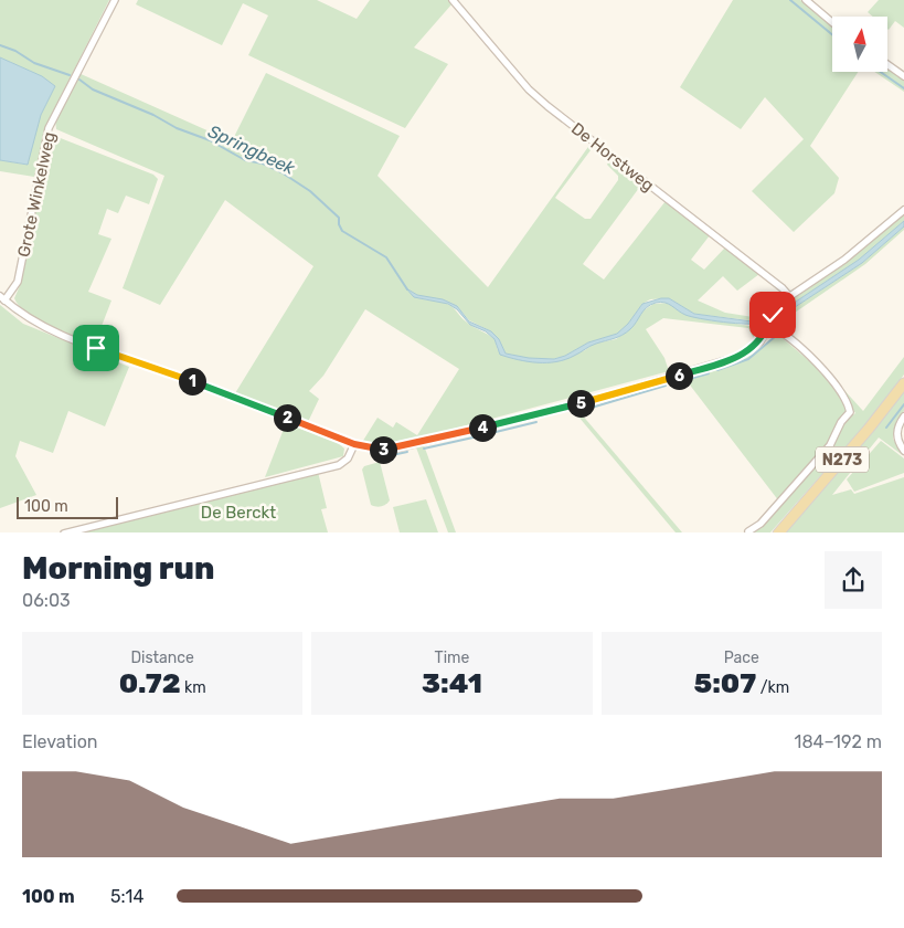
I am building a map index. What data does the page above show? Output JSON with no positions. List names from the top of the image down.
{
  "streets": {
    "main road": ["N273"],
    "street": ["De Horstweg", "Grote Winkelweg"]
  },
  "water": ["Springbeek"],
  "parks": ["De Berckt"],
  "scale_bar": "100 m",
  "north": "top",
  "page": {
    "pins": [
      "6",
      "1",
      "5",
      "2",
      "4",
      "3"
    ],
    "scale": "100 m",
    "heading": ["Morning run", "06:03"],
    "stats": [
      ["Distance", "0.72 km"],
      ["Time", "3:41"],
      ["Pace", "5:07 /km"]
    ],
    "chart": ["Elevation", "184–192 m"],
    "list": [
      {
        "name": "100 m",
        "note": "5:14"
      }
    ]
  }
}
